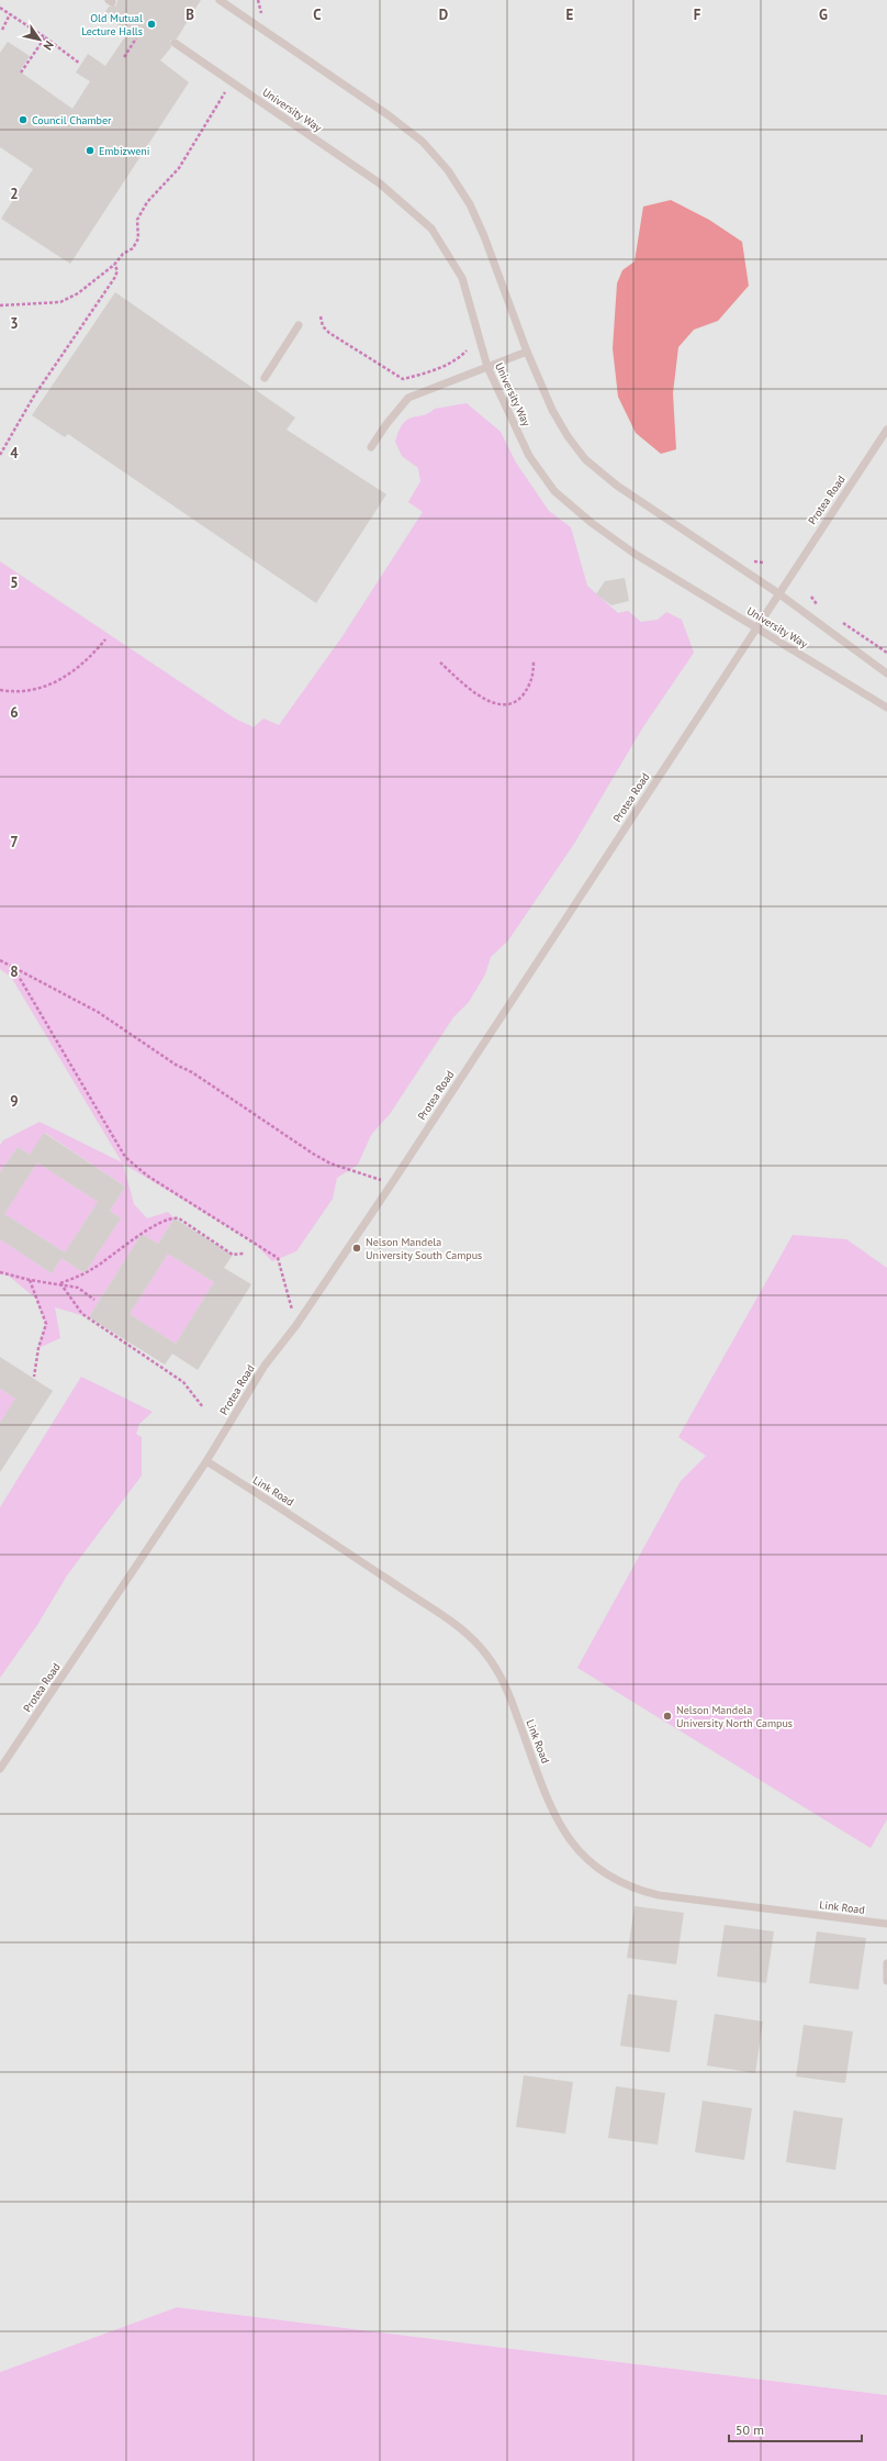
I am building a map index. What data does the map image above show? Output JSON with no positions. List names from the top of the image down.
{
  "streets": {
    "lane": ["University Way", "Protea Road", "Link Road"]
  },
  "crossings": [
    ["University Way", "Protea Road"],
    ["Protea Road", "Link Road"]
  ],
  "places": [
    "Old Mutual Lecture Halls",
    "Council Chamber",
    "Embizweni",
    "Nelson Mandela University South Campus",
    "Nelson Mandela University North Campus"
  ],
  "scale_bar": "50 m",
  "north": "bottom right",
  "grid": {
    "columns": [
      "B",
      "C",
      "D",
      "E",
      "F",
      "G"
    ],
    "rows": [
      "2",
      "3",
      "4",
      "5",
      "6",
      "7",
      "8",
      "9"
    ]
  }
}
